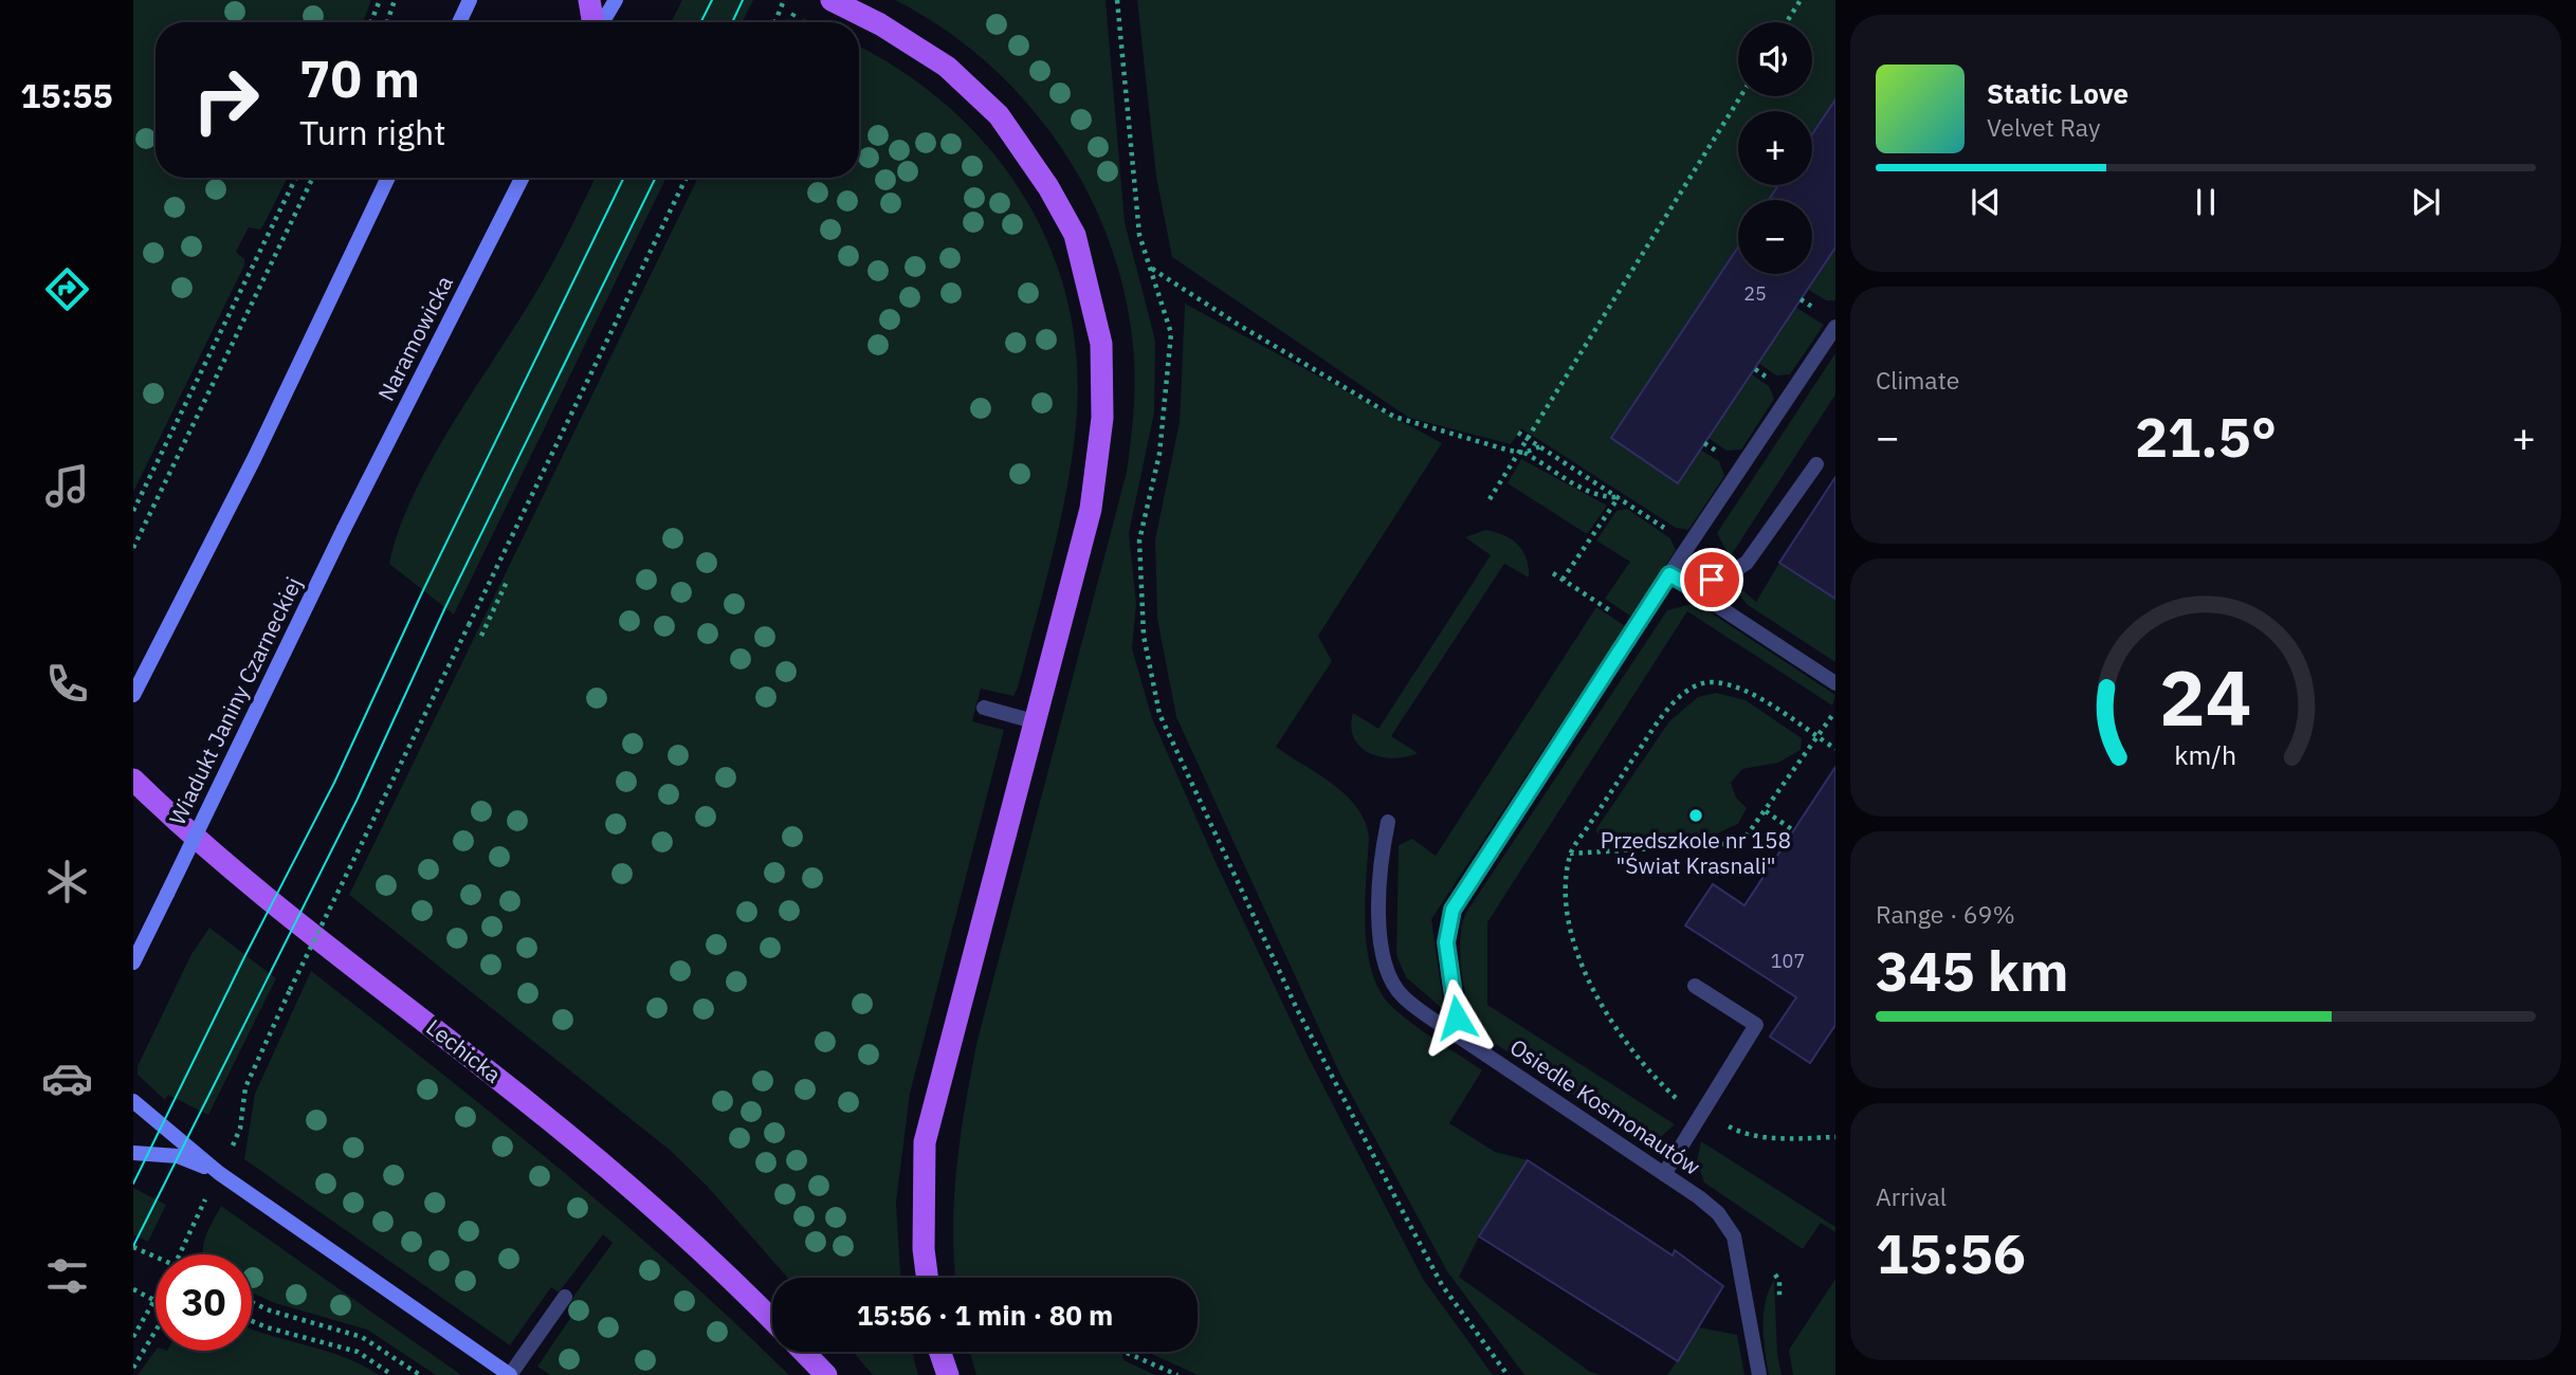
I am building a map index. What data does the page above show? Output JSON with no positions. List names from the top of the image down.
{
  "streets": {
    "main road": ["Lechicka"],
    "street": ["Naramowicka", "Wiadukt Janiny Czarneckiej", "Osiedle Kosmonautów"]
  },
  "crossings": [
    ["Naramowicka", "Wiadukt Janiny Czarneckiej"]
  ],
  "places": ["Przedszkole nr 158 \"Świat Krasnali\""],
  "house_numbers": ["25", "107"],
  "page": {
    "tabs": "15:55",
    "map_buttons": ["+", "−"],
    "turn": ["70 m", "Turn right"],
    "song": ["Static Love", "Velvet Ray"],
    "tile": [
      "Climate",
      ["Range · 69%", "345 km"],
      ["Arrival", "15:56"]
    ],
    "heat": ["−", "21.5°", "+"],
    "limit": "30",
    "trip": "15:56 · 1 min · 80 m",
    "gauge": ["24", "km/h"]
  }
}
